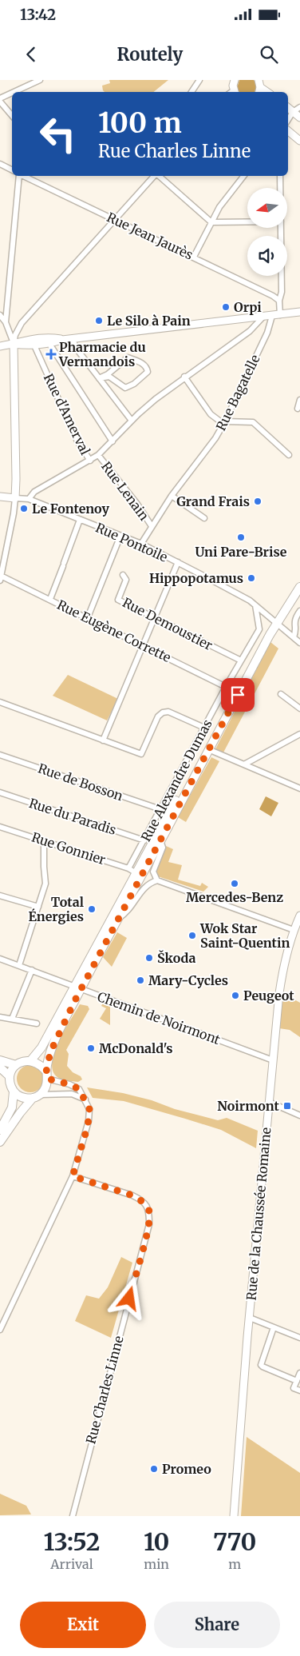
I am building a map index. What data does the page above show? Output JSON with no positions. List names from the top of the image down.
{
  "streets": {
    "main road": ["Rue Alexandre Dumas"],
    "street": [
      "Rue Jean Jaurès",
      "Rue Bagatelle",
      "Rue d'Amerval",
      "Rue Lenain",
      "Rue Pontoile",
      "Rue Demoustier",
      "Rue Eugène Corrette",
      "Rue de Bosson",
      "Rue du Paradis",
      "Rue Gonnier",
      "Chemin de Noirmont",
      "Rue de la Chaussée Romaine",
      "Rue Charles Linne"
    ]
  },
  "crossings": [
    ["Rue Bagatelle", "Rue Lenain"],
    ["Rue Bagatelle", "Rue Pontoile"],
    ["Rue Pontoile", "Rue Alexandre Dumas"],
    ["Rue Demoustier", "Rue Alexandre Dumas"],
    ["Rue Eugène Corrette", "Rue Alexandre Dumas"],
    ["Rue Alexandre Dumas", "Rue de Bosson"],
    ["Rue Alexandre Dumas", "Rue du Paradis"],
    ["Rue Alexandre Dumas", "Rue Gonnier"],
    ["Rue Alexandre Dumas", "Chemin de Noirmont"],
    ["Chemin de Noirmont", "Rue de la Chaussée Romaine"]
  ],
  "places": {
    "other": [
      "Orpi",
      "Le Silo à Pain",
      "Grand Frais",
      "Le Fontenoy",
      "Uni Pare-Brise",
      "Hippopotamus",
      "Mercedes-Benz",
      "Total Énergies",
      "Wok Star Saint-Quentin",
      "Škoda",
      "Mary-Cycles",
      "Peugeot",
      "McDonald's",
      "Promeo"
    ],
    "health": ["Pharmacie du Vermandois"],
    "transit": ["Noirmont"]
  },
  "north": "left",
  "page": {
    "status": "13:42",
    "header": "Routely",
    "turn": ["100 m", "Rue Charles Linne"],
    "eta": [
      "13:52",
      "Arrival",
      "10",
      "min",
      "770",
      "m"
    ],
    "buttons": ["Exit", "Share"]
  }
}
